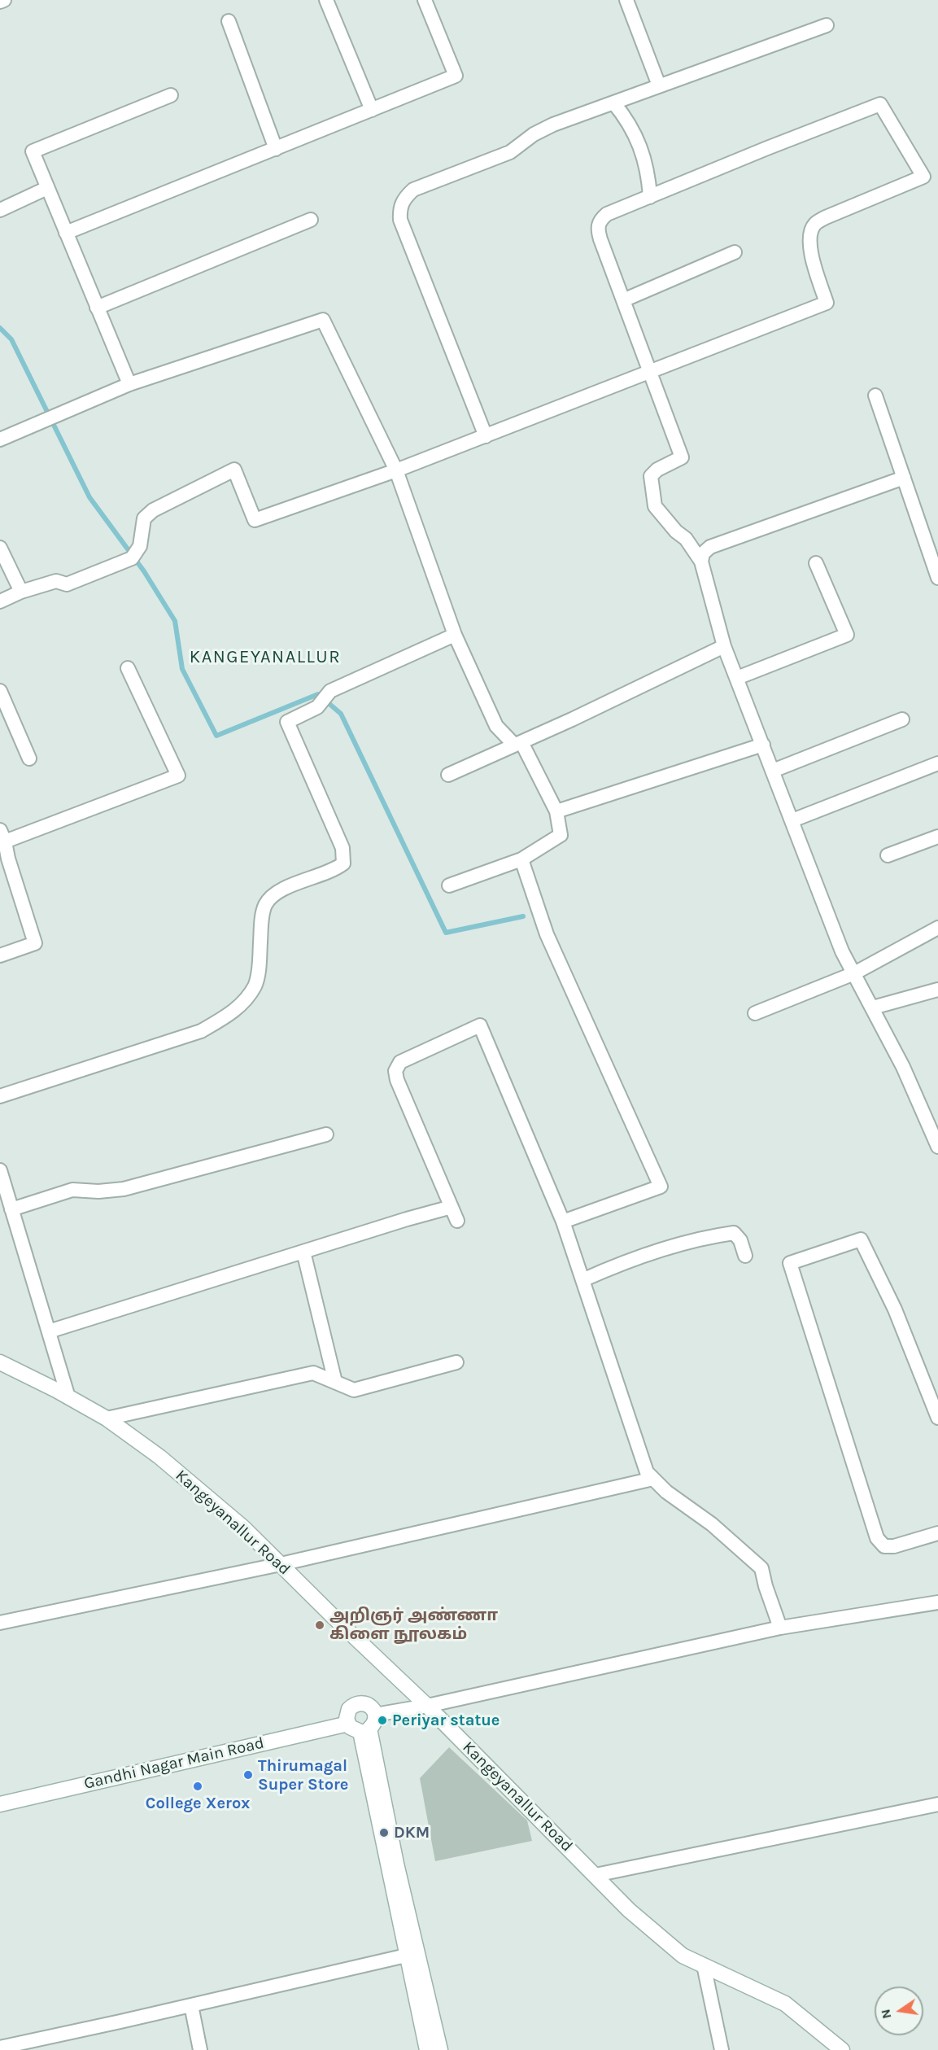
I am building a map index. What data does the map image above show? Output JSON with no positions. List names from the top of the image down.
{
  "streets": {
    "street": ["Kangeyanallur Road", "Gandhi Nagar Main Road"]
  },
  "districts": ["KANGEYANALLUR"],
  "places": [
    "அறிஞர் அண்ணா கிளை நூலகம்",
    "Periyar statue",
    "Thirumagal Super Store",
    "College Xerox",
    "DKM"
  ],
  "north": "left"
}
